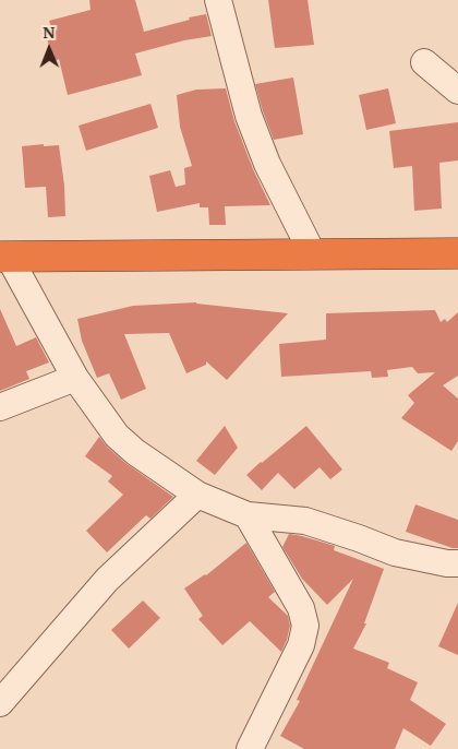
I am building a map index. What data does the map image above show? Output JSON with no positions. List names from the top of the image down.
{
  "north": "top"
}
